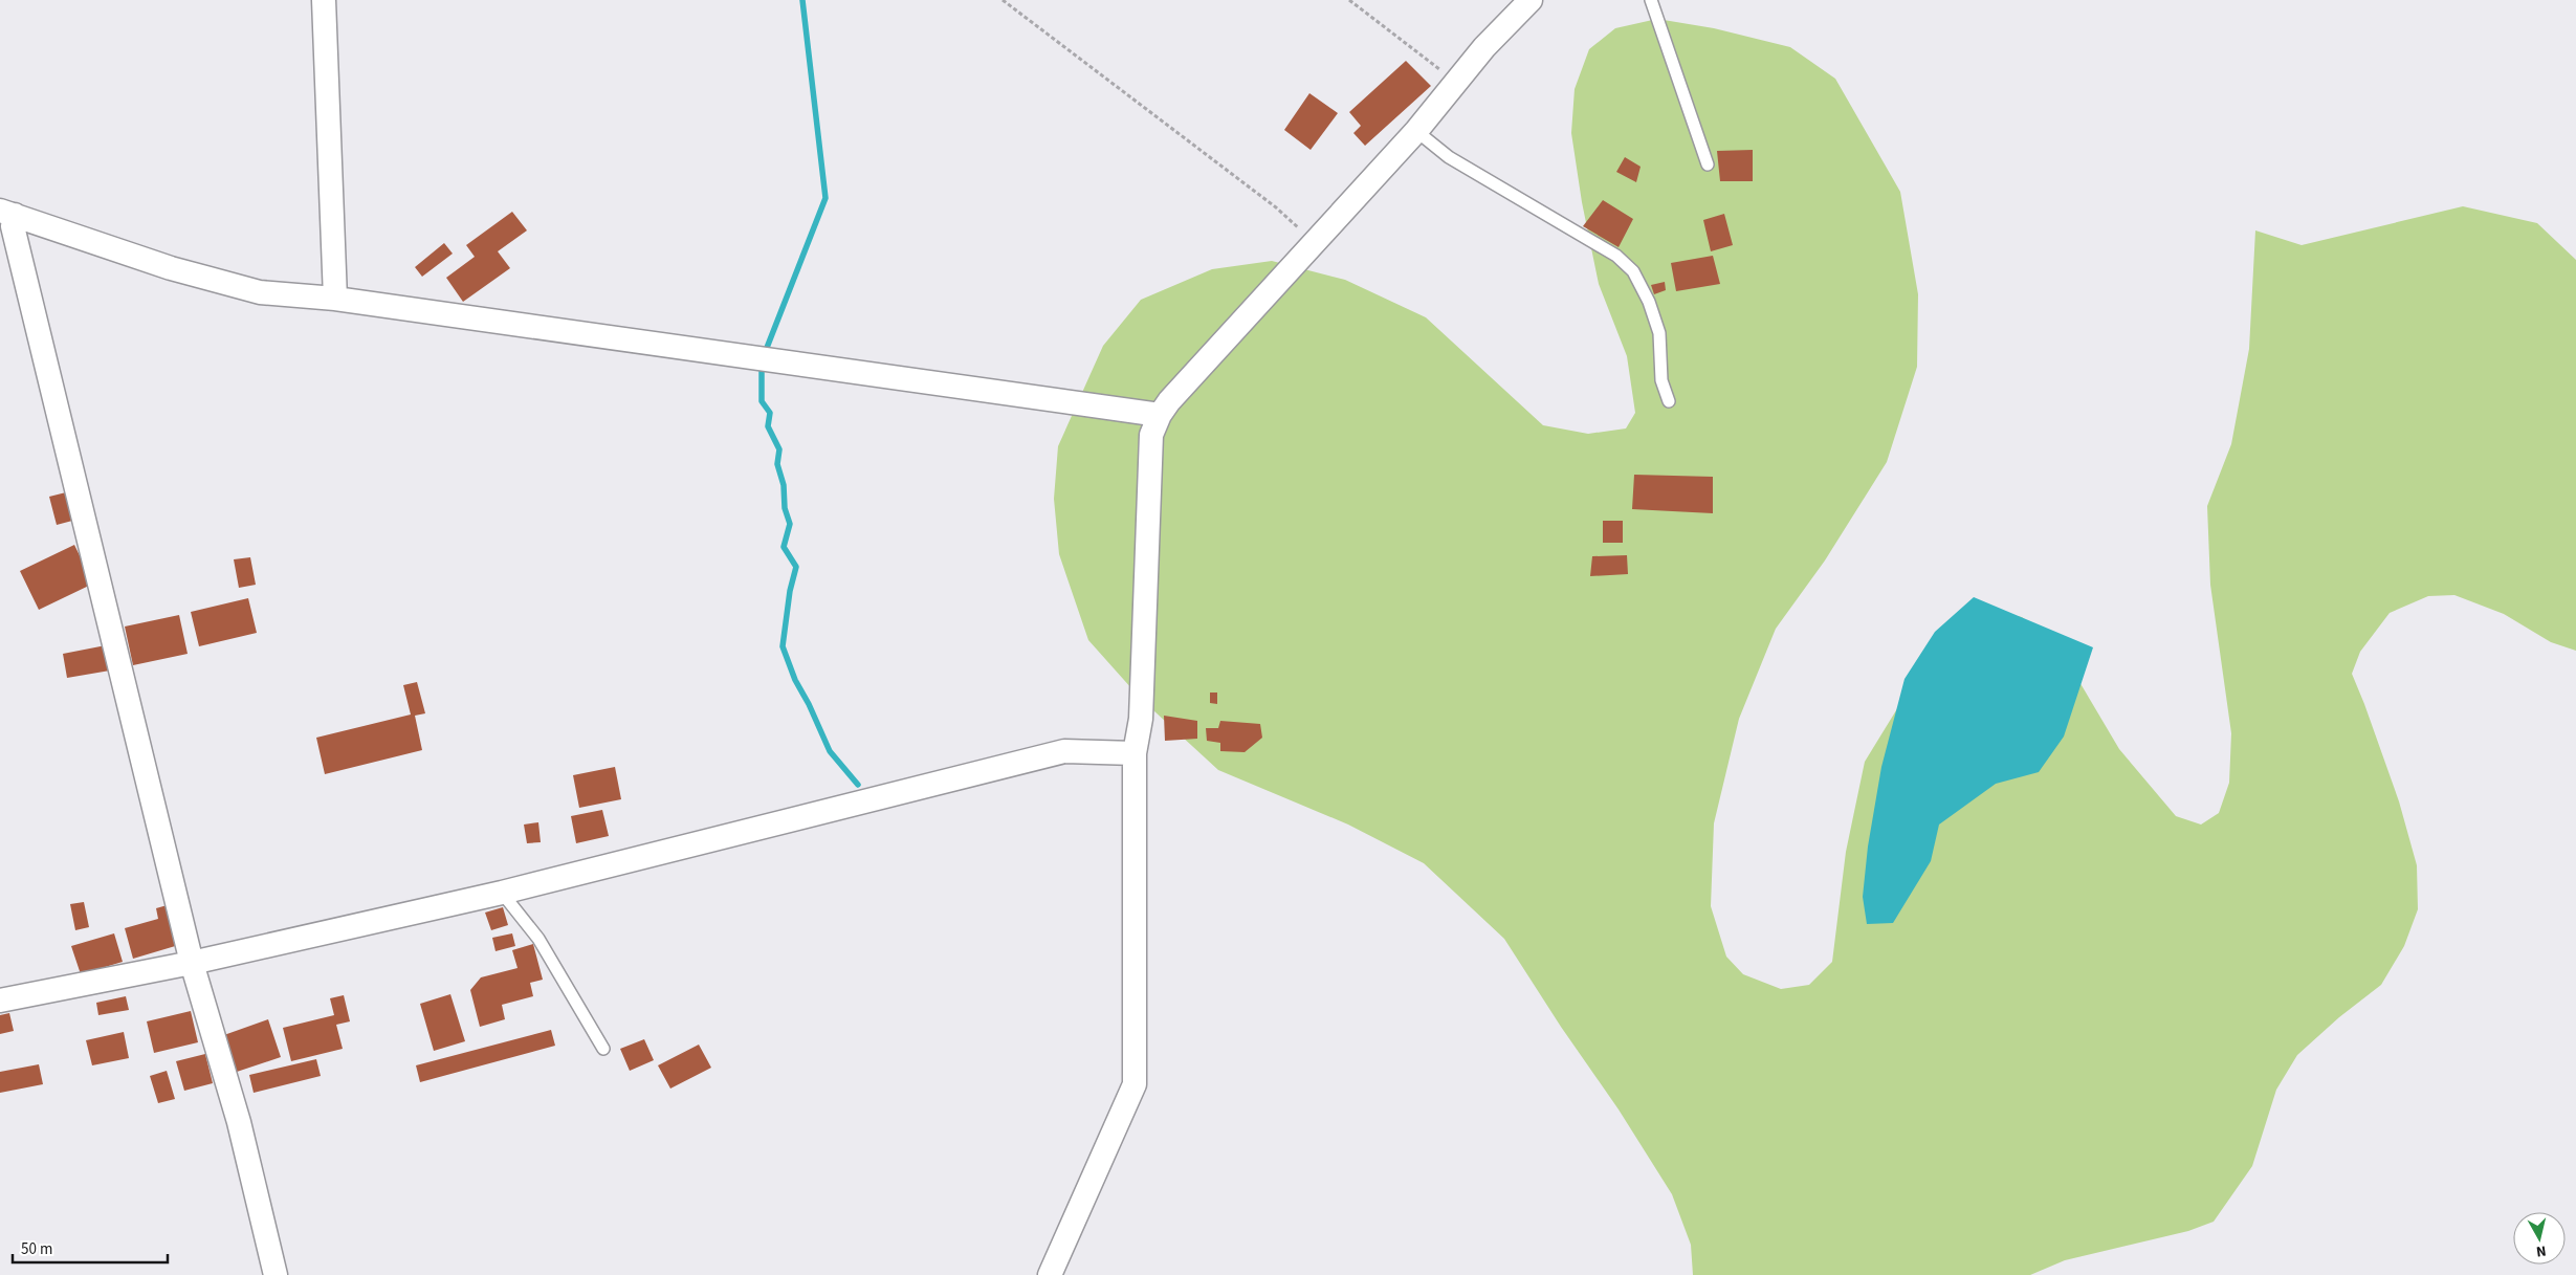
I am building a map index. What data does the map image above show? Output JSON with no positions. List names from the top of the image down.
{
  "scale_bar": "50 m",
  "north": "bottom"
}
